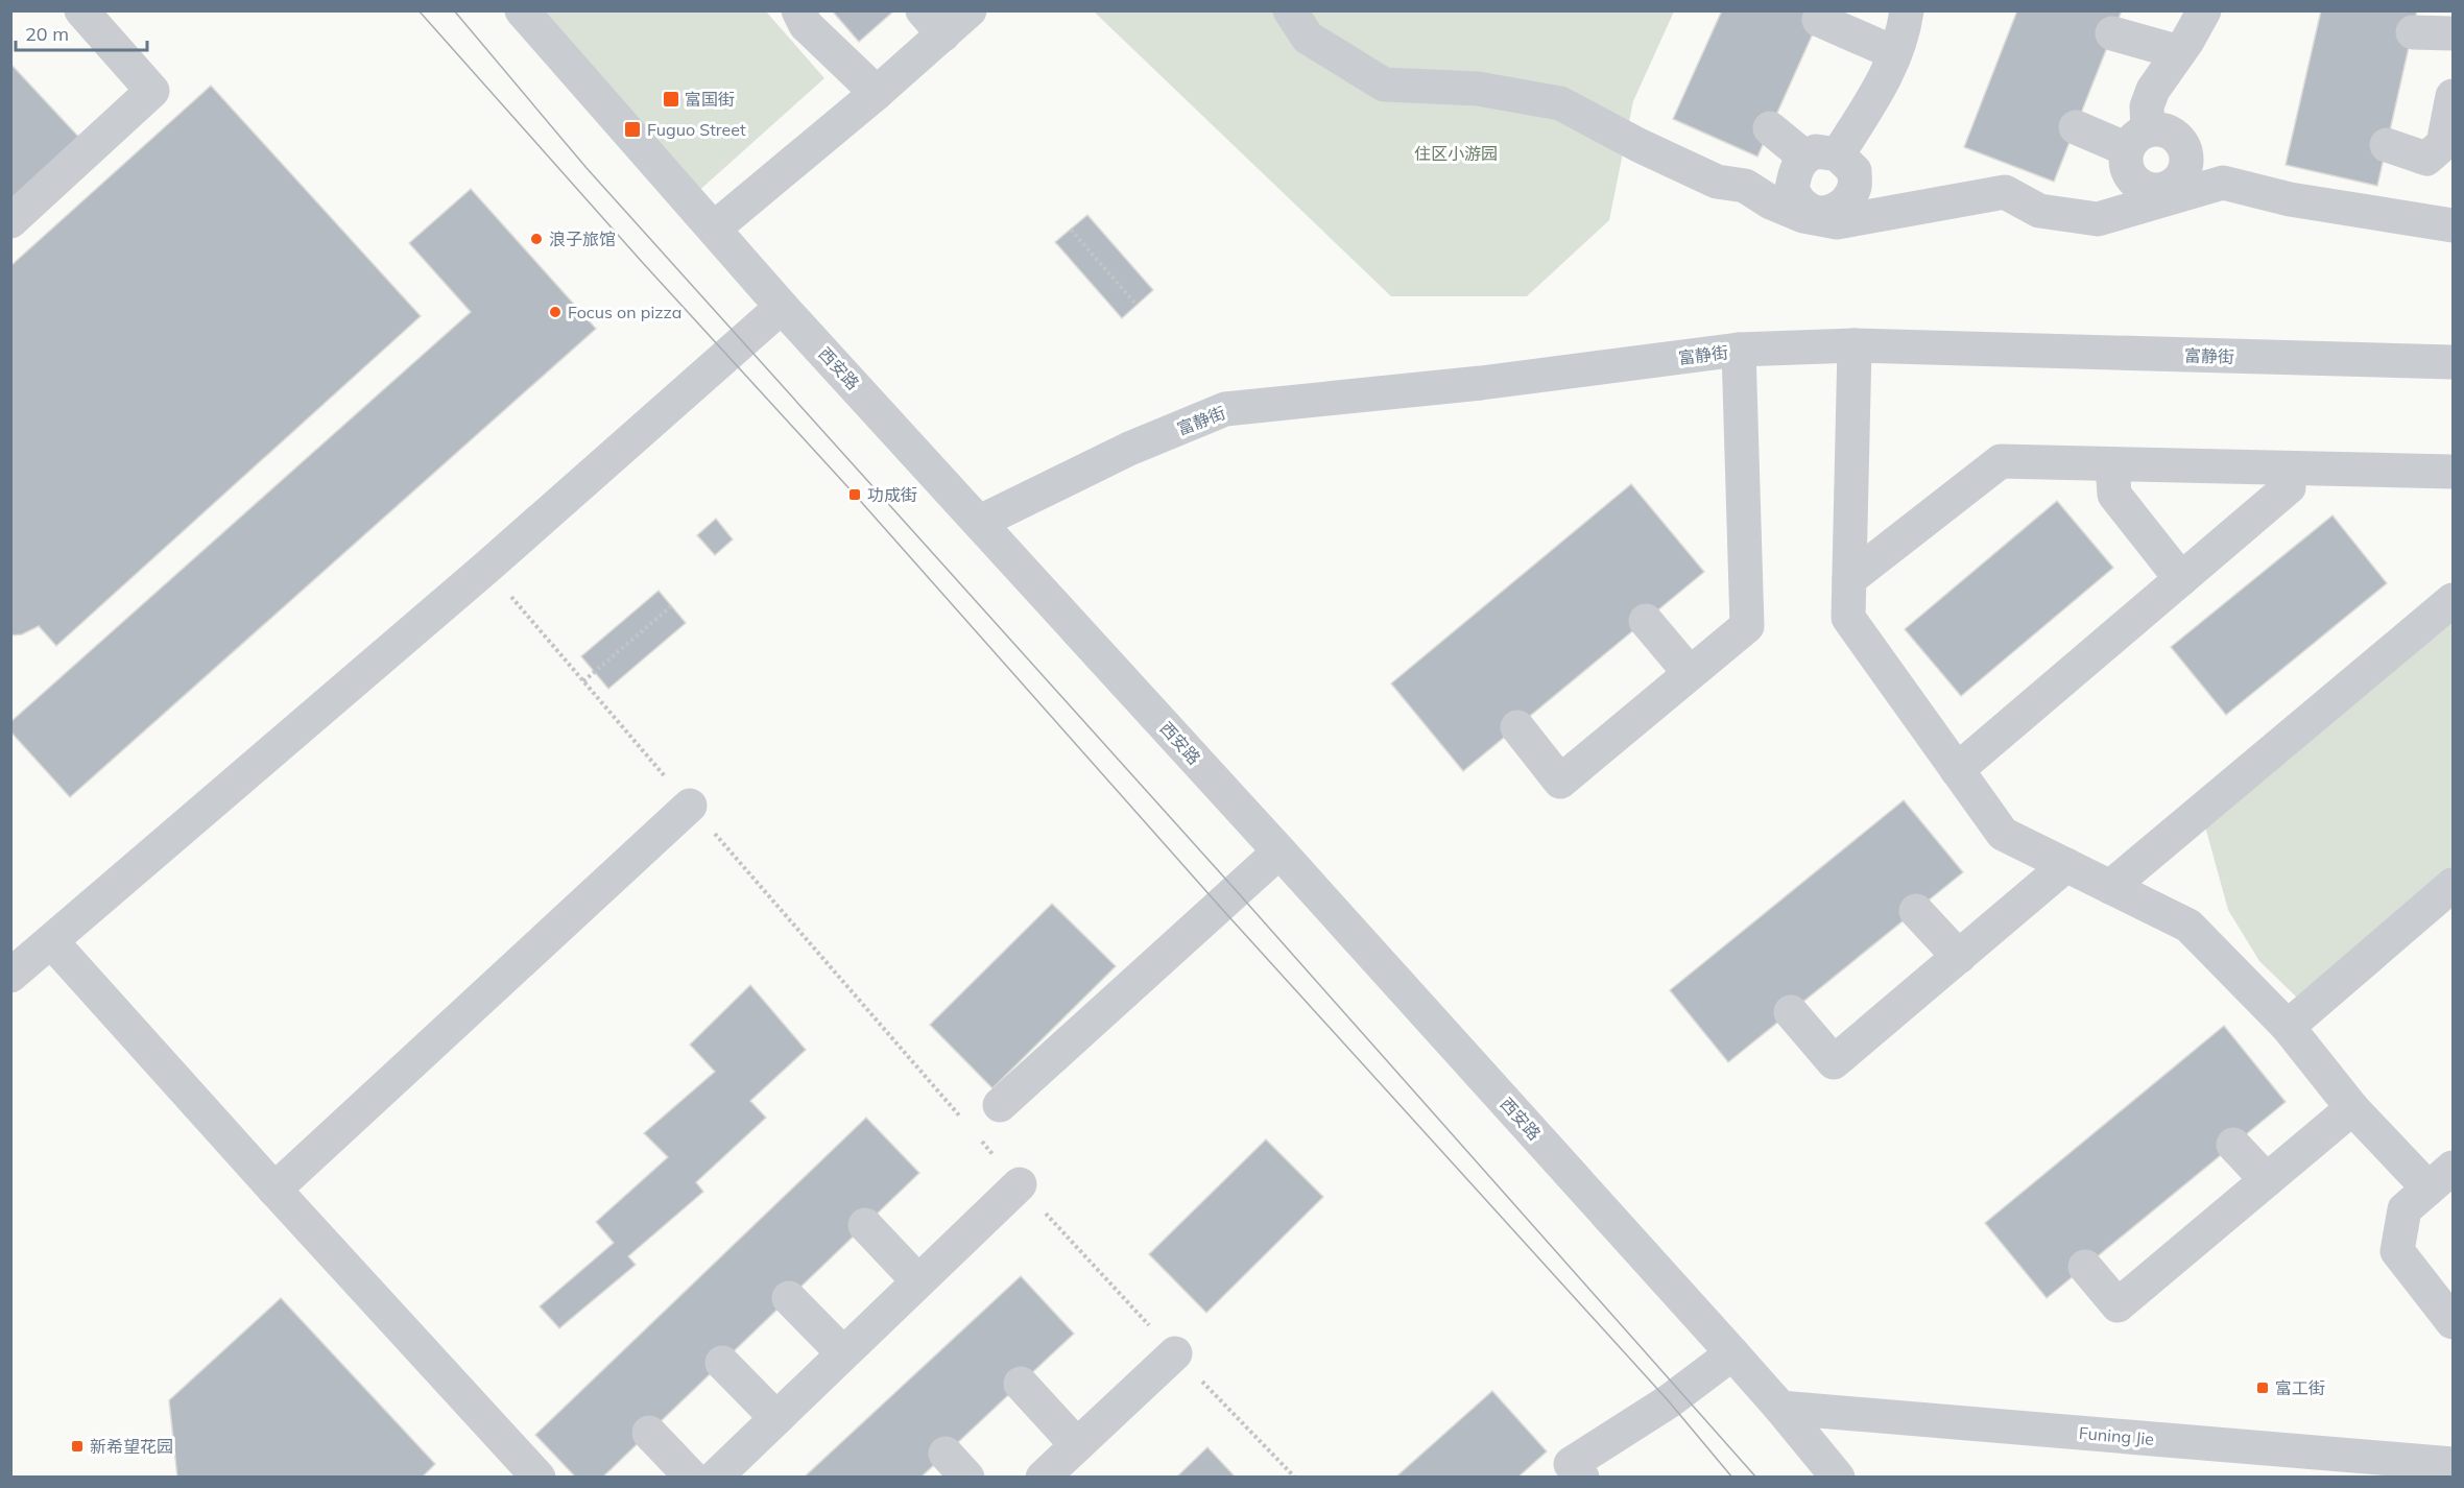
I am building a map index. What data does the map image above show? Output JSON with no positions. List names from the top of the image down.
{
  "streets": {
    "street": ["富静街", "西安路", "Funing Jie"]
  },
  "crossings": [
    ["富静街", "西安路"],
    ["西安路", "Funing Jie"]
  ],
  "parks": ["住区小游园"],
  "places": {
    "transit": [
      "富国街",
      "Fuguo Street",
      "功成街",
      "富工街",
      "新希望花园"
    ],
    "other": ["浪子旅馆", "Focus on pizza"]
  },
  "scale_bar": "20 m"
}
